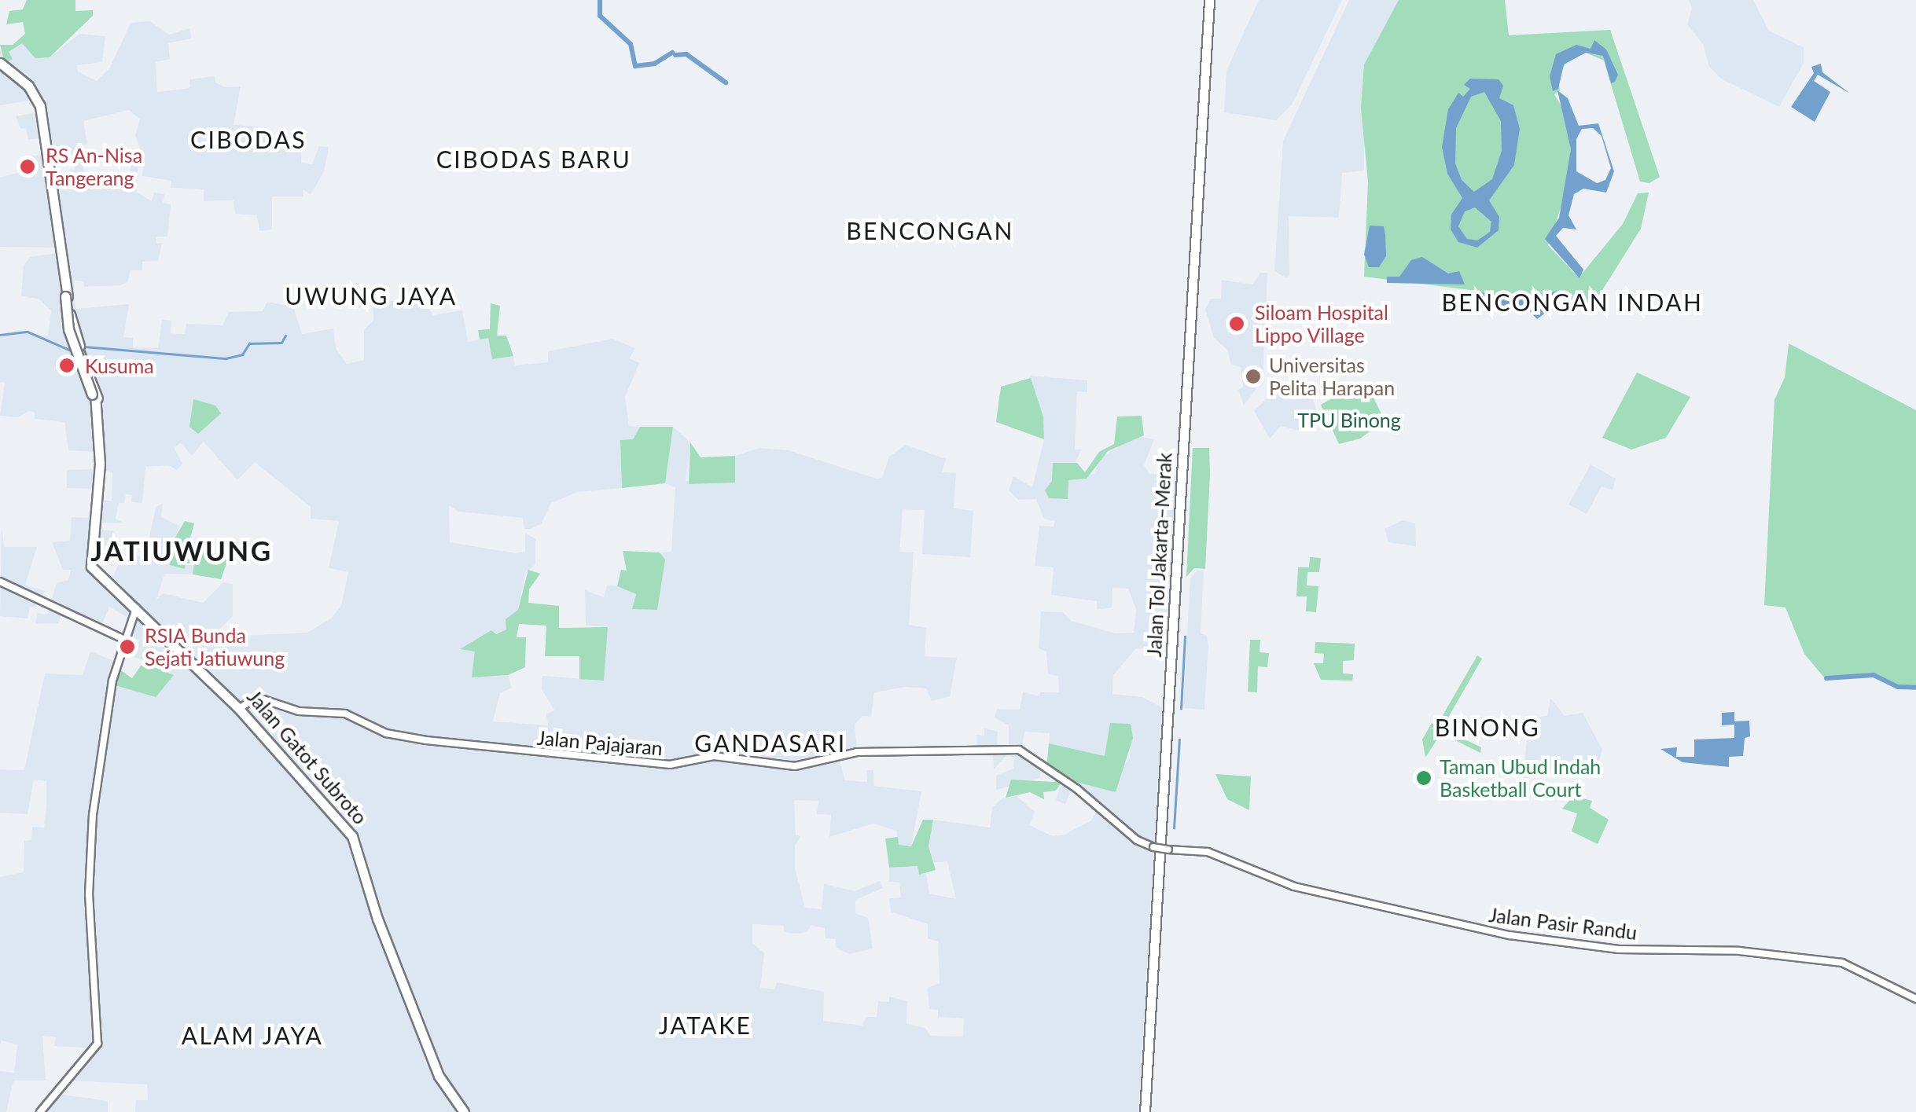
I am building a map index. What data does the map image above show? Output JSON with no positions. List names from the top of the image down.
{
  "streets": {
    "highway": ["Jalan Tol Jakarta–Merak", "Jalan Gatot Subroto"],
    "main road": ["Jalan Pajajaran", "Jalan Pasir Randu"]
  },
  "crossings": [
    ["Jalan Pajajaran", "Jalan Gatot Subroto"],
    ["Jalan Pajajaran", "Jalan Pasir Randu"]
  ],
  "districts": [
    "CIBODAS",
    "CIBODAS BARU",
    "BENCONGAN",
    "UWUNG JAYA",
    "BENCONGAN INDAH",
    "JATIUWUNG",
    "BINONG",
    "GANDASARI",
    "JATAKE",
    "ALAM JAYA"
  ],
  "parks": ["TPU Binong"],
  "places": [
    "RS An-Nisa Tangerang",
    "Siloam Hospital Lippo Village",
    "Kusuma",
    "Universitas Pelita Harapan",
    "RSIA Bunda Sejati Jatiuwung",
    "Taman Ubud Indah Basketball Court"
  ]
}
